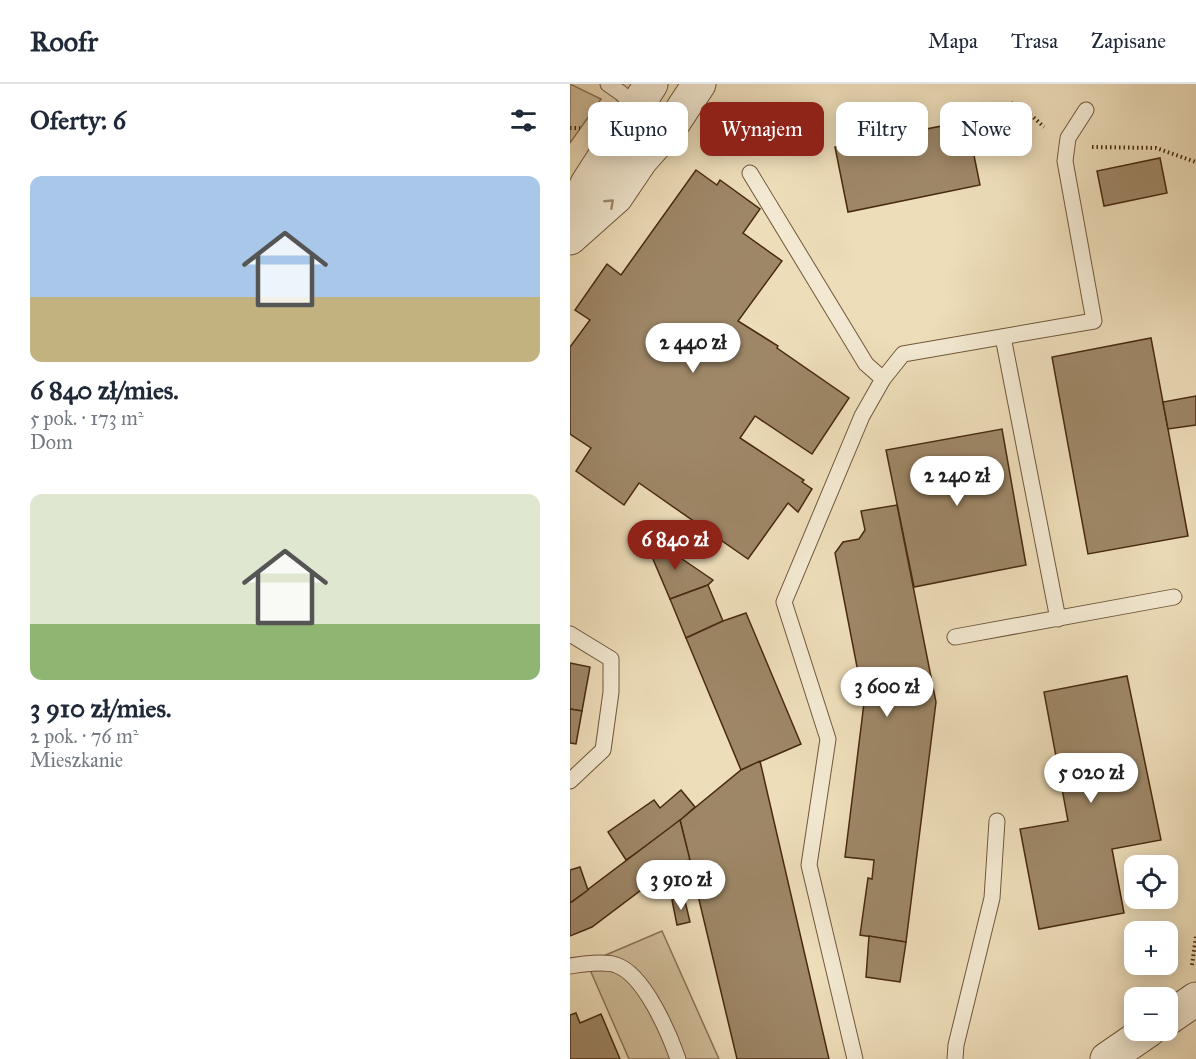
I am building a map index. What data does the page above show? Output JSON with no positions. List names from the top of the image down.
{
  "page": {
    "header": "Roofr",
    "nav": ["Mapa", "Trasa", "Zapisane"],
    "heading": "Oferty: 6",
    "chip": [
      "Kupno",
      "Wynajem",
      "Filtry",
      "Nowe"
    ],
    "list": [
      {
        "name": "6 840 zł/mies.",
        "note": "5 pok. · 173 m² · Dom"
      },
      {
        "name": "3 910 zł/mies.",
        "note": "2 pok. · 76 m² · Mieszkanie"
      }
    ],
    "price": [
      "2 440 zł",
      "2 240 zł",
      "6 840 zł",
      "3 600 zł",
      "5 020 zł",
      "3 910 zł"
    ],
    "map_buttons": ["+", "−"]
  }
}
